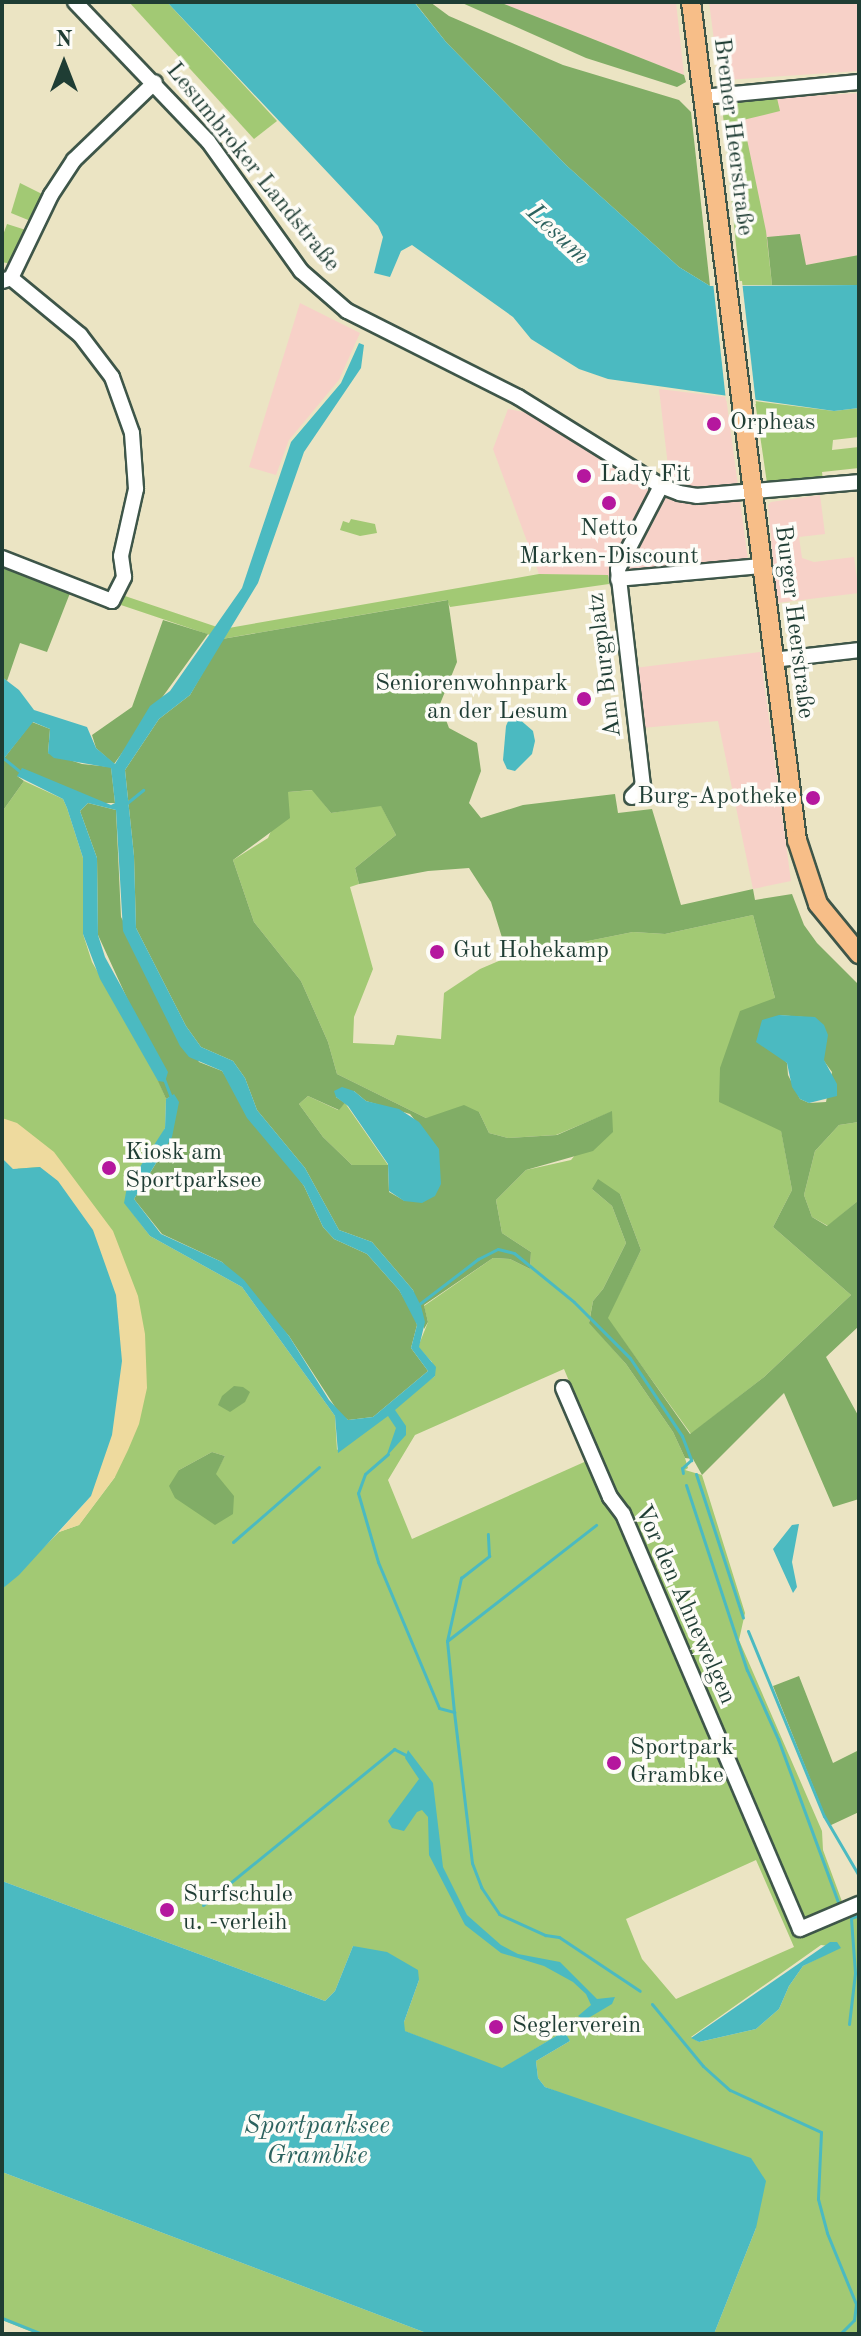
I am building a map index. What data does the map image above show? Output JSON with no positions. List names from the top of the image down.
{
  "streets": {
    "main road": ["Bremer Heerstraße", "Burger Heerstraße"],
    "street": ["Lesumbroker Landstraße", "Am Burgplatz", "Vor den Ahnewelgen"]
  },
  "crossings": [
    ["Bremer Heerstraße", "Burger Heerstraße"],
    ["Lesumbroker Landstraße", "Burger Heerstraße"],
    ["Lesumbroker Landstraße", "Am Burgplatz"]
  ],
  "water": ["Lesum", "Sportparksee Grambke"],
  "places": [
    "Orpheas",
    "Lady Fit",
    "Netto Marken-Discount",
    "Seniorenwohnpark an der Lesum",
    "Burg-Apotheke",
    "Gut Hohekamp",
    "Kiosk am Sportparksee",
    "Sportpark Grambke",
    "Surfschule u. -verleih",
    "Seglerverein"
  ],
  "north": "top"
}
